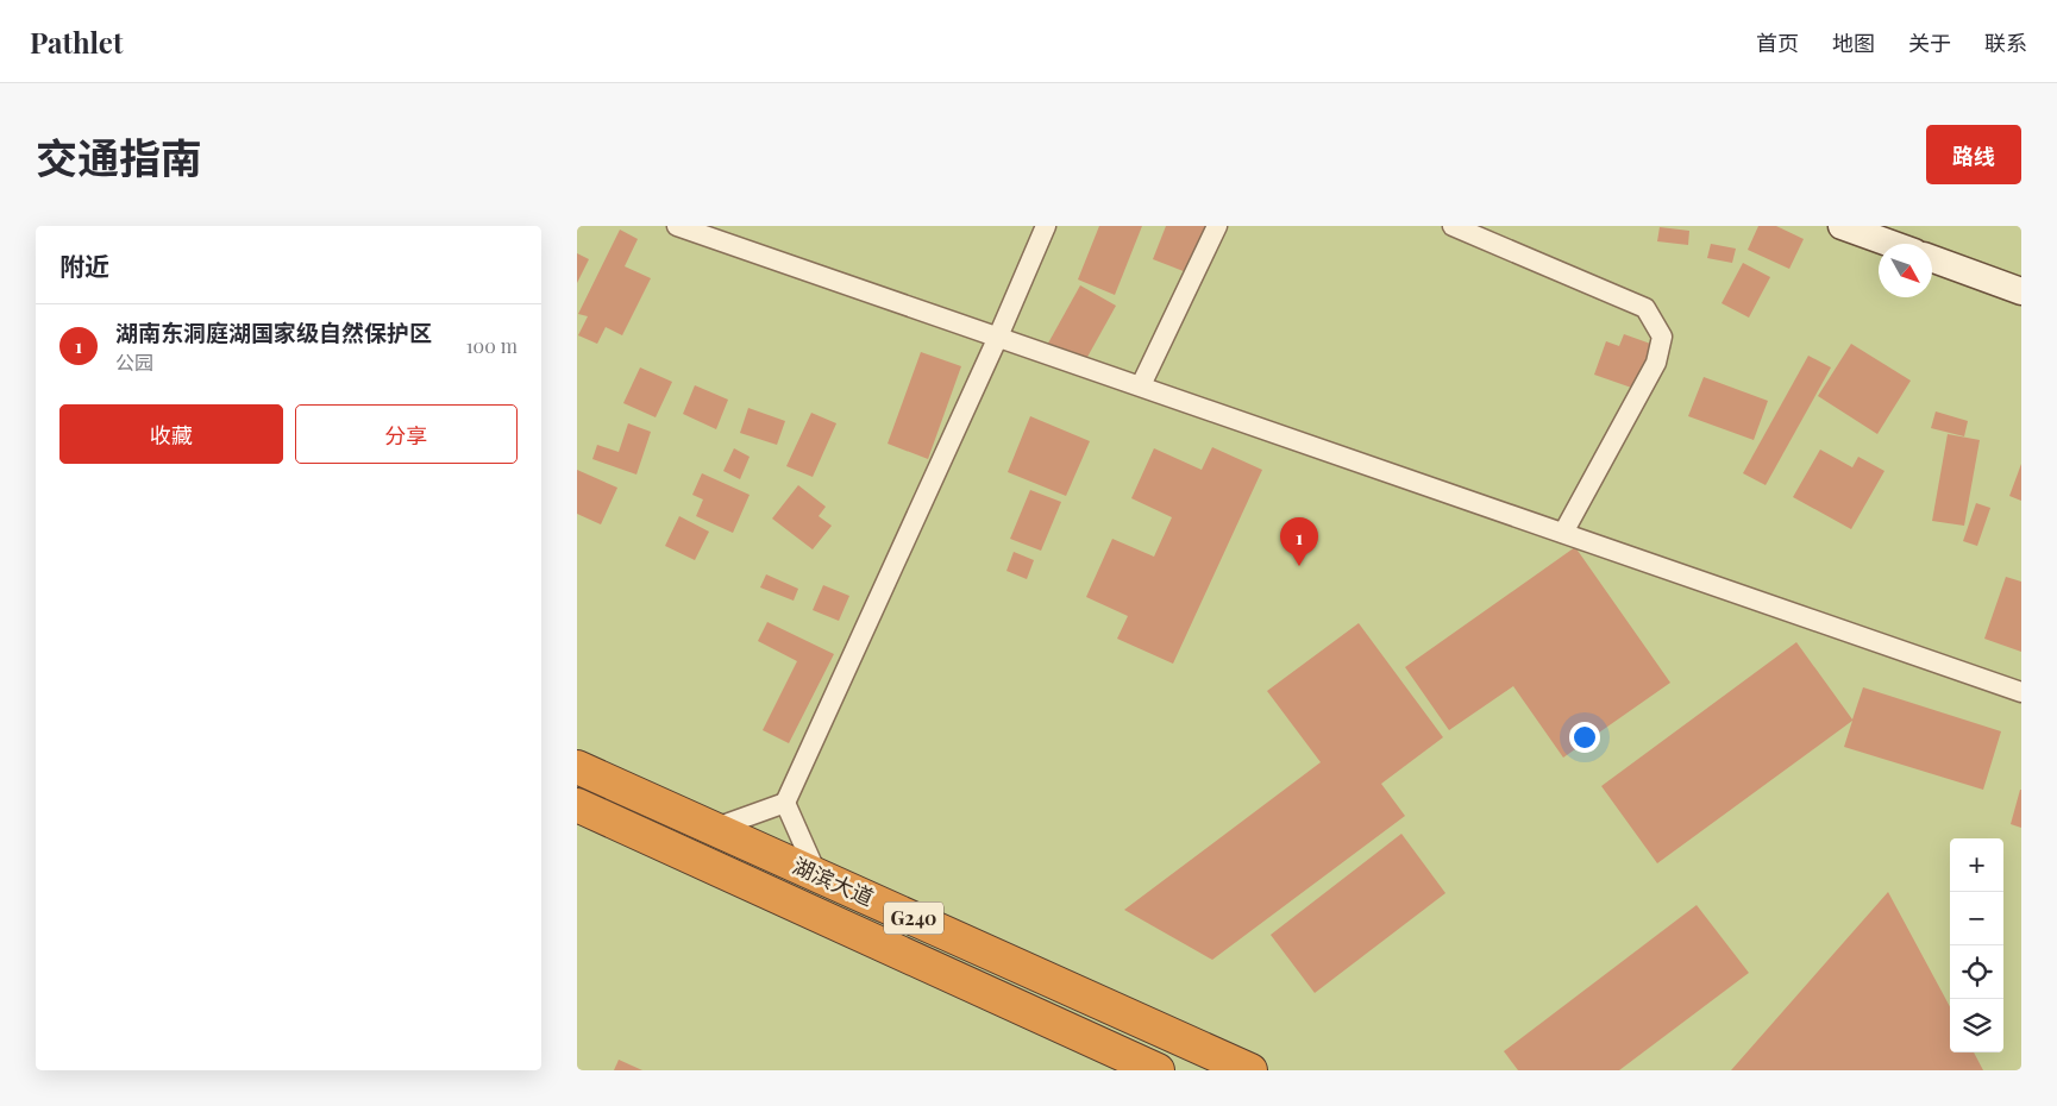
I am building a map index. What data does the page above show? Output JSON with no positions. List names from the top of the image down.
{
  "streets": {
    "highway": ["湖滨大道", "G240"]
  },
  "north": "bottom right",
  "page": {
    "header": "Pathlet",
    "nav": [
      "首页",
      "地图",
      "关于",
      "联系"
    ],
    "title": "交通指南",
    "buttons": [
      "路线",
      ["收藏", "分享"]
    ],
    "heading": "附近",
    "list": [
      {
        "mark": "1",
        "name": "湖南东洞庭湖国家级自然保护区",
        "note": "公园",
        "value": "100 m"
      }
    ],
    "pins": "1",
    "map_buttons": ["+", "−"]
  }
}
